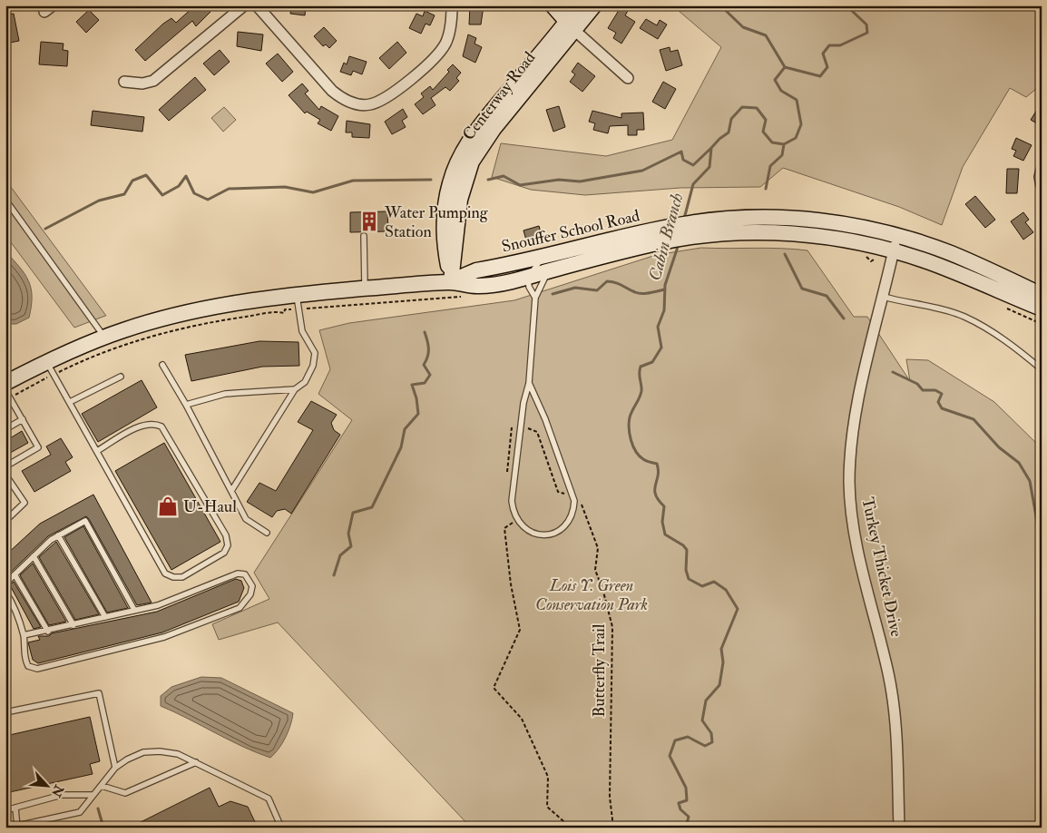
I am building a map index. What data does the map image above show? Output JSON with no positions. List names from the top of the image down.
{
  "streets": {
    "main road": ["Centerway Road", "Snouffer School Road"],
    "street": ["Turkey Thicket Drive"],
    "path": ["Butterfly Trail"]
  },
  "crossings": [
    ["Centerway Road", "Snouffer School Road"],
    ["Snouffer School Road", "Turkey Thicket Drive"]
  ],
  "water": ["Cabin Branch"],
  "parks": ["Lois Y. Green Conservation Park"],
  "places": {
    "building": ["Water Pumping Station"],
    "shop": ["U-Haul"]
  },
  "north": "bottom right"
}
